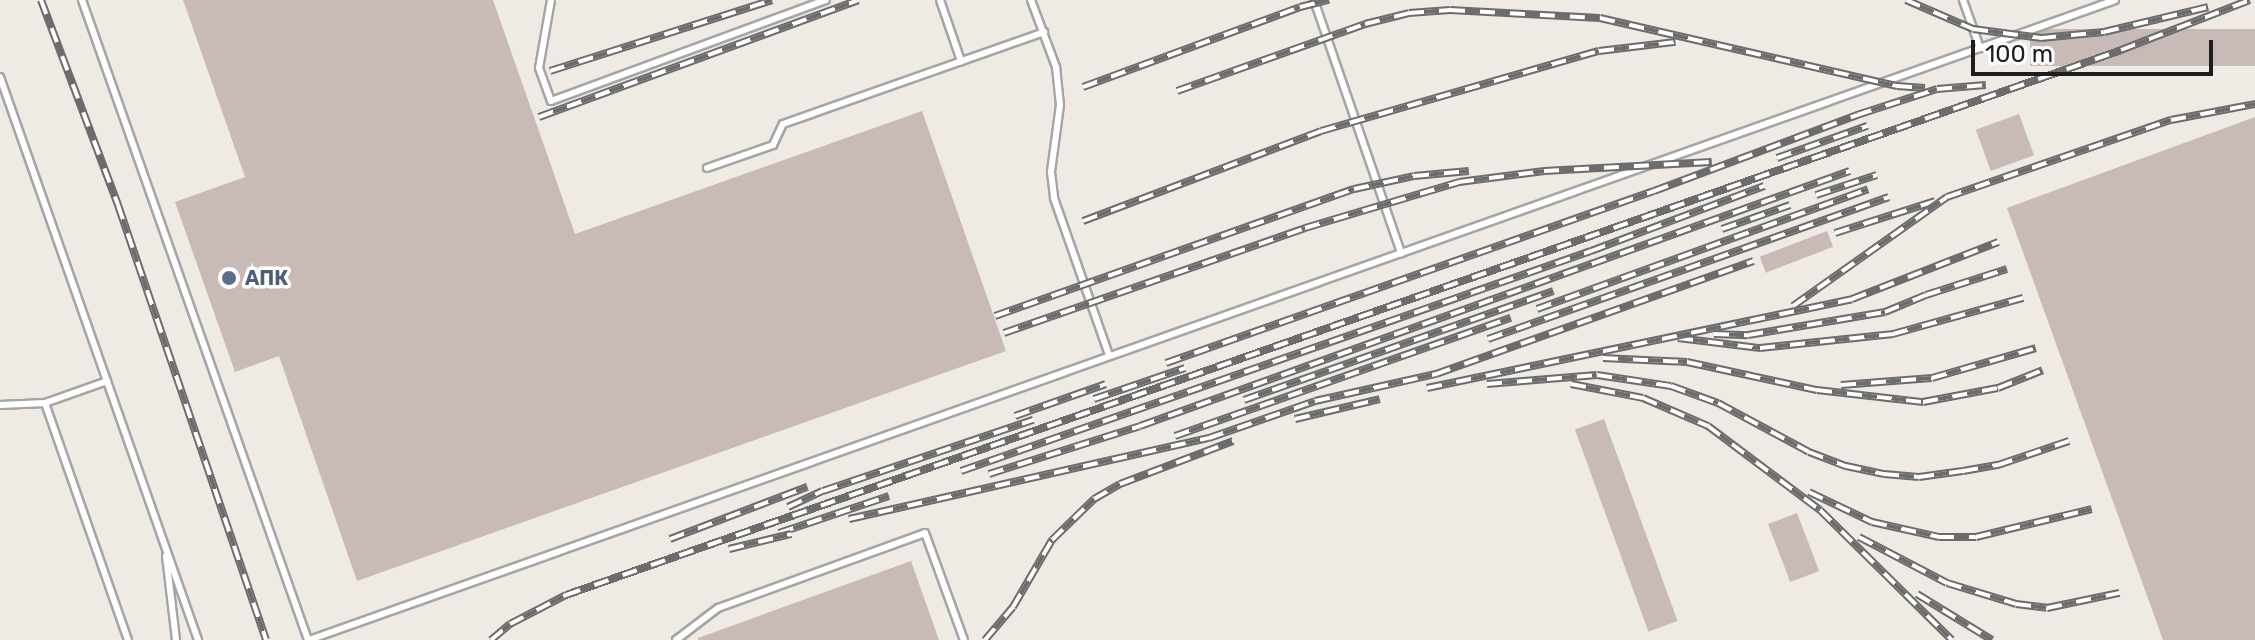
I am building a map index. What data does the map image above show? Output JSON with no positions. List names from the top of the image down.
{
  "places": ["АПК"],
  "scale_bar": "100 m"
}
